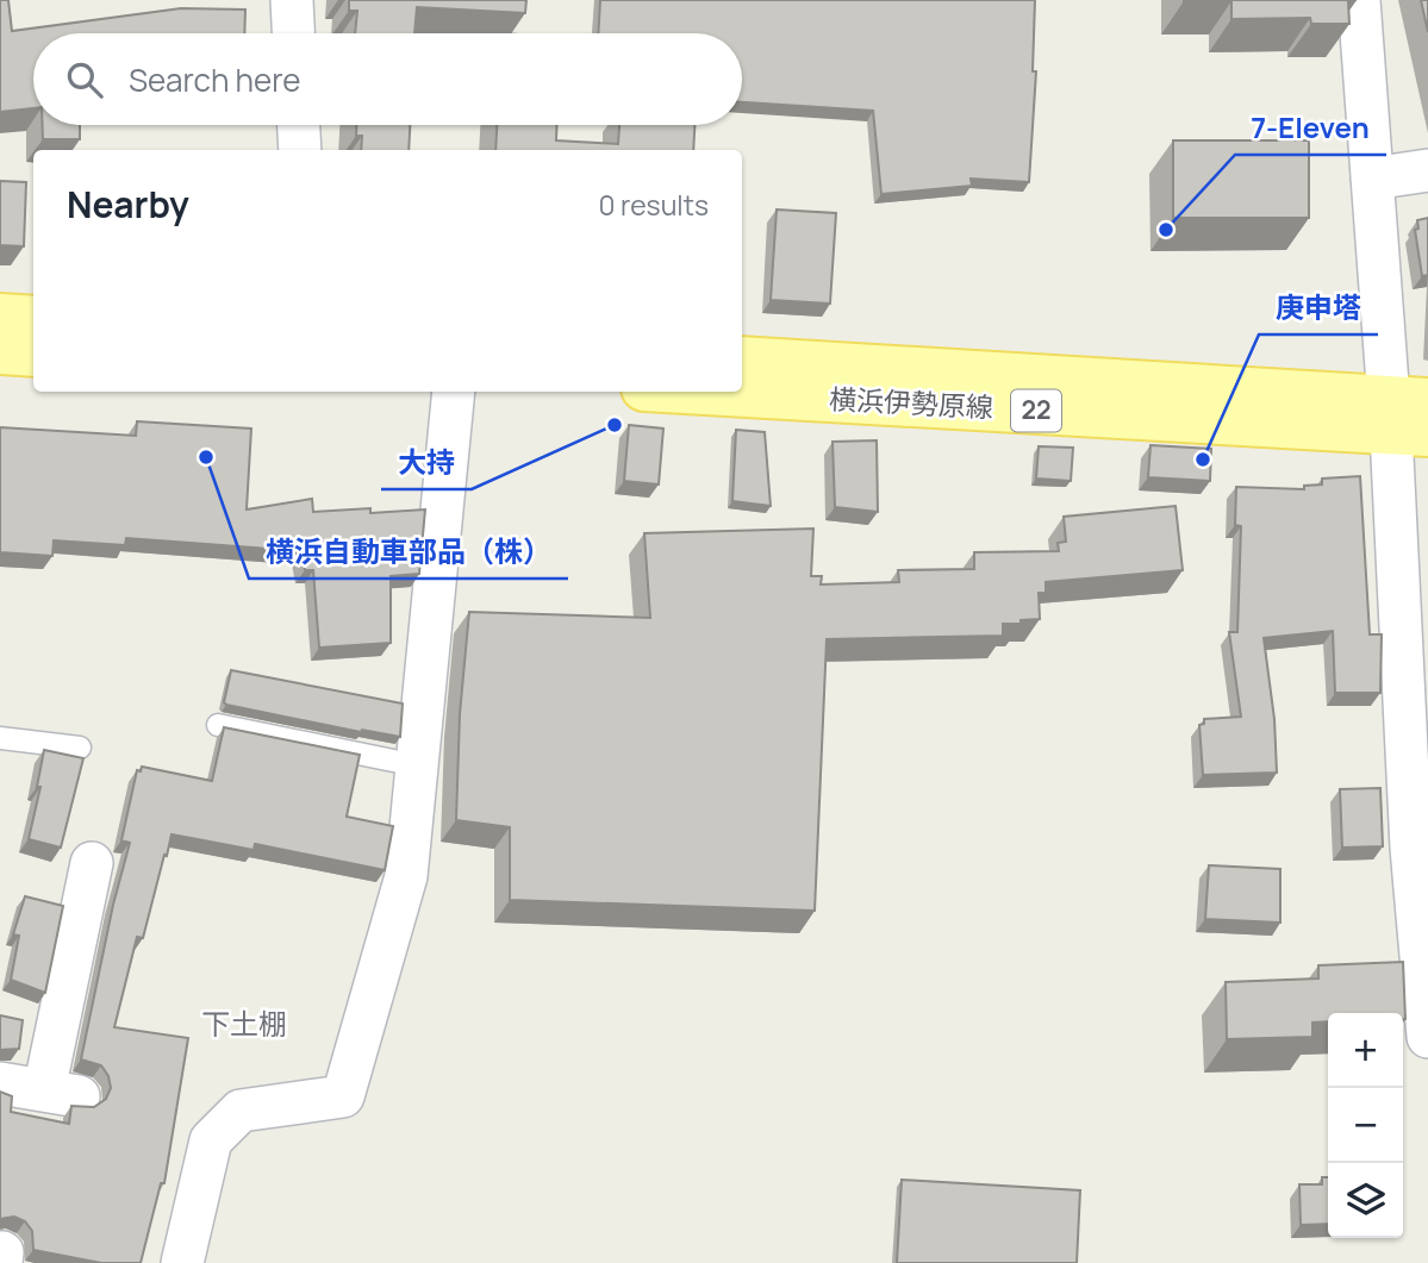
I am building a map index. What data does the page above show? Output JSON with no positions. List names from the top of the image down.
{
  "streets": {
    "main road": ["横浜伊勢原線", "22"]
  },
  "districts": ["下土棚"],
  "places": [
    "7-Eleven",
    "大持",
    "横浜自動車部品（株）",
    "庚申塔"
  ],
  "page": {
    "search": "Search here",
    "heading": ["Nearby", "0 results"],
    "map_buttons": ["+", "−"]
  }
}
